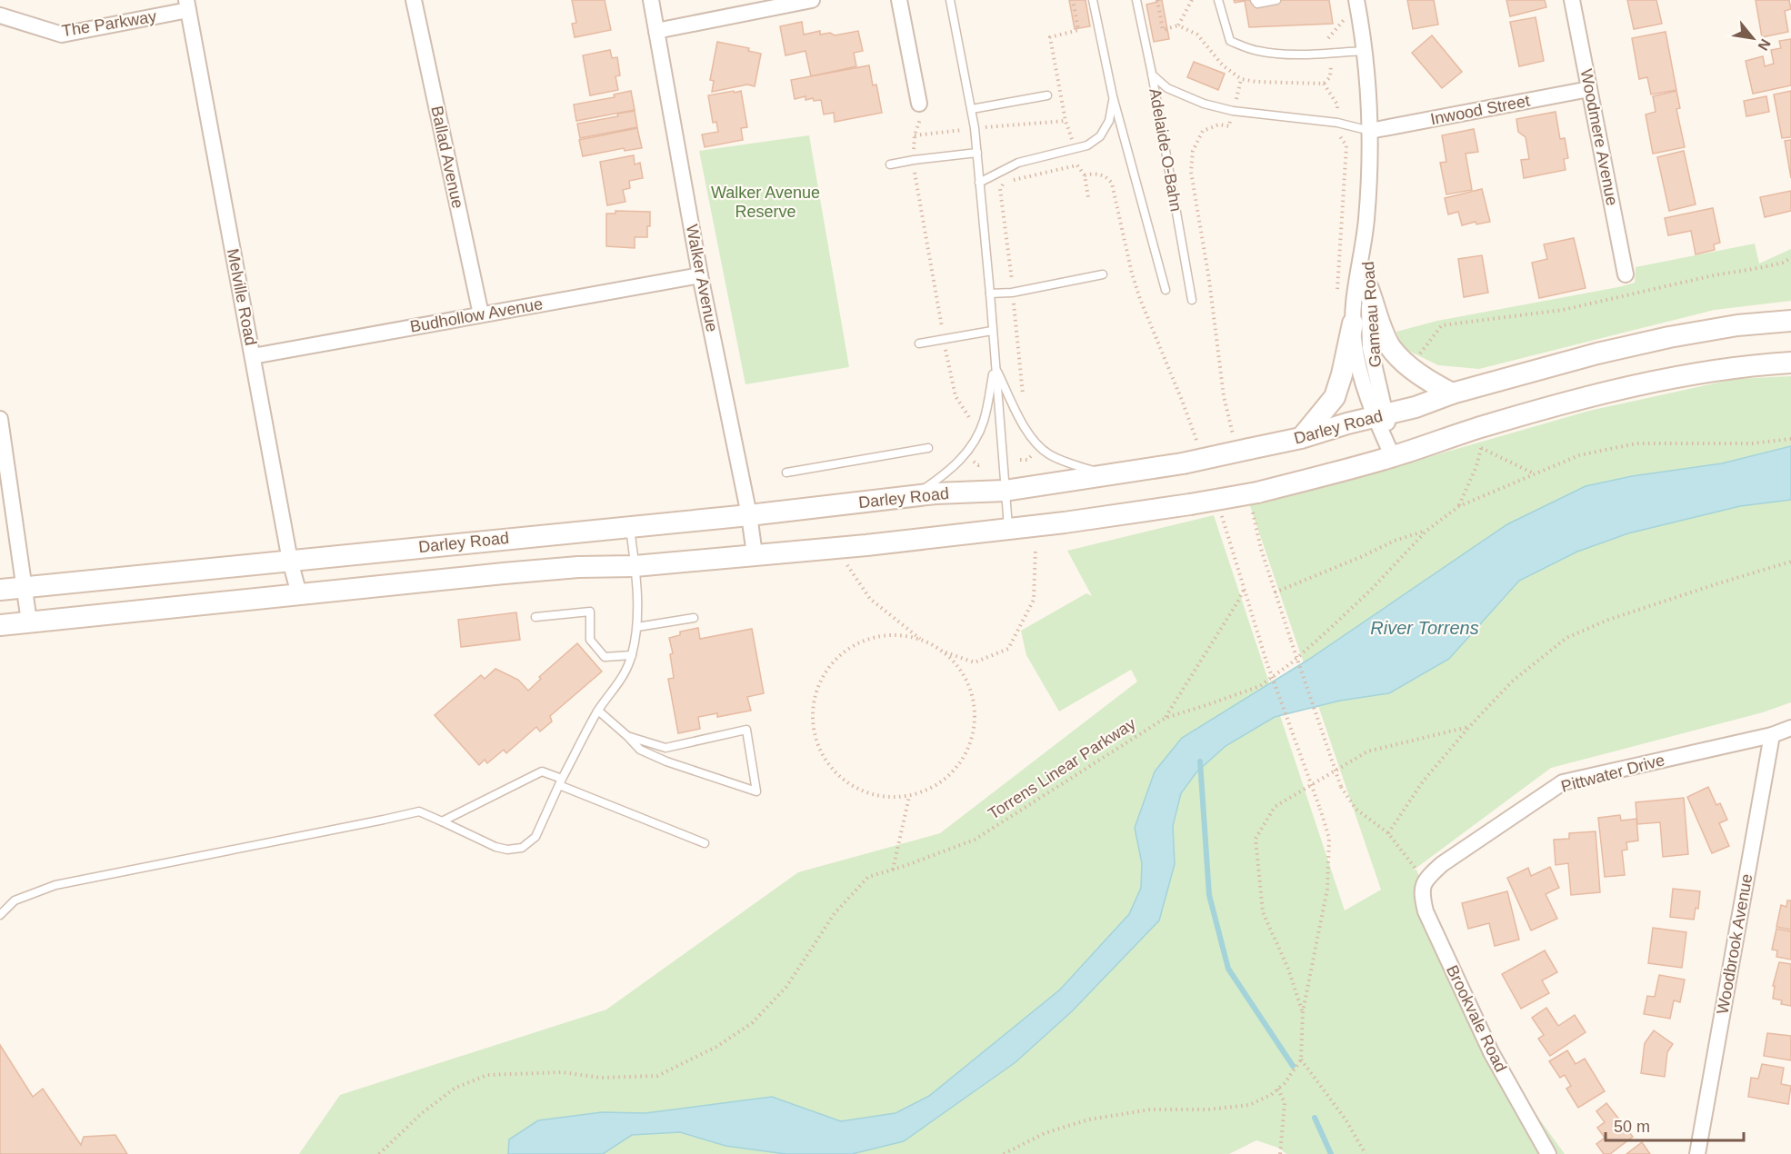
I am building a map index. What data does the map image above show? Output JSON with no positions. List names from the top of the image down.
{
  "streets": {
    "main road": ["Darley Road"],
    "street": [
      "The Parkway",
      "Inwood Street",
      "Woodmere Avenue",
      "Ballad Avenue",
      "Walker Avenue",
      "Melville Road",
      "Gameau Road",
      "Budhollow Avenue",
      "Pittwater Drive",
      "Woodbrook Avenue",
      "Brookvale Road"
    ],
    "lane": ["Adelaide O-Bahn"],
    "path": ["Torrens Linear Parkway"]
  },
  "crossings": [
    ["The Parkway", "Melville Road"],
    ["Inwood Street", "Woodmere Avenue"],
    ["Inwood Street", "Gameau Road"],
    ["Ballad Avenue", "Budhollow Avenue"],
    ["Walker Avenue", "Budhollow Avenue"],
    ["Walker Avenue", "Darley Road"],
    ["Melville Road", "Budhollow Avenue"],
    ["Melville Road", "Darley Road"],
    ["Gameau Road", "Darley Road"],
    ["Pittwater Drive", "Woodbrook Avenue"],
    ["Pittwater Drive", "Brookvale Road"]
  ],
  "water": ["River Torrens"],
  "parks": ["Walker Avenue Reserve"],
  "scale_bar": "50 m",
  "north": "bottom right"
}
